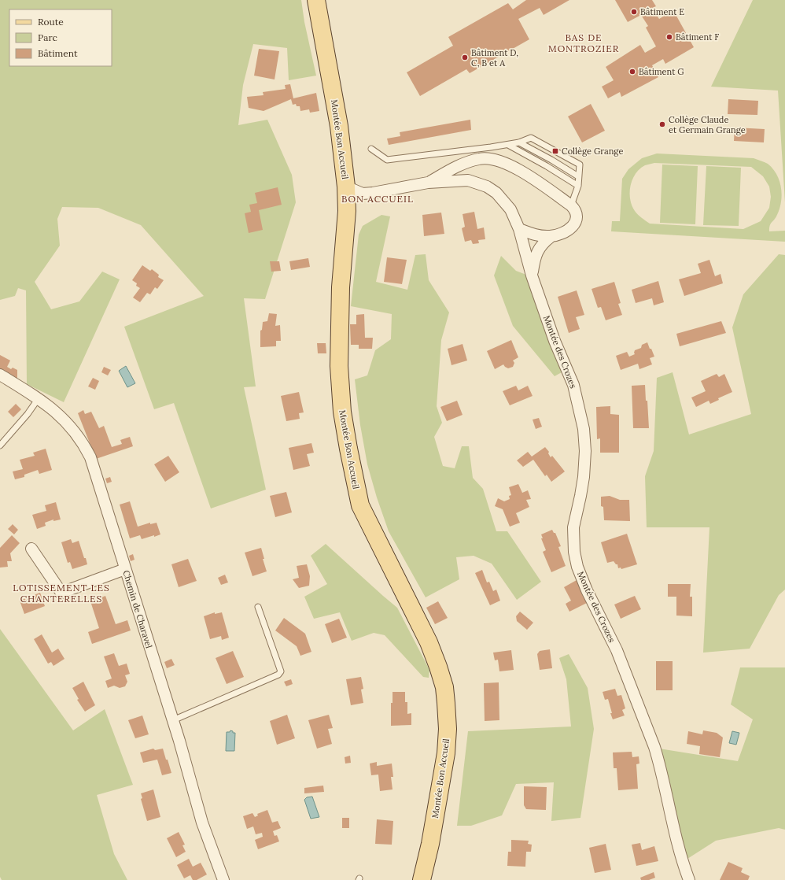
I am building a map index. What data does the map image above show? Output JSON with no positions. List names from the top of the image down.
{
  "streets": {
    "main road": ["Montée Bon Accueil"],
    "street": ["Montée des Crozes", "Chemin de Charavel"]
  },
  "crossings": [
    ["Montée Bon Accueil", "Montée des Crozes"]
  ],
  "districts": ["BAS DE MONTROZIER", "BON ACCUEIL", "LOTISSEMENT LES CHANTERELLES"],
  "places": {
    "other": [
      "Bâtiment E",
      "Bâtiment F",
      "Bâtiment D, C, B et A",
      "Bâtiment G",
      "Collège Claude et Germain Grange"
    ],
    "transit": ["Collège Grange"]
  },
  "legend": ["Route", "Parc", "Bâtiment"]
}
